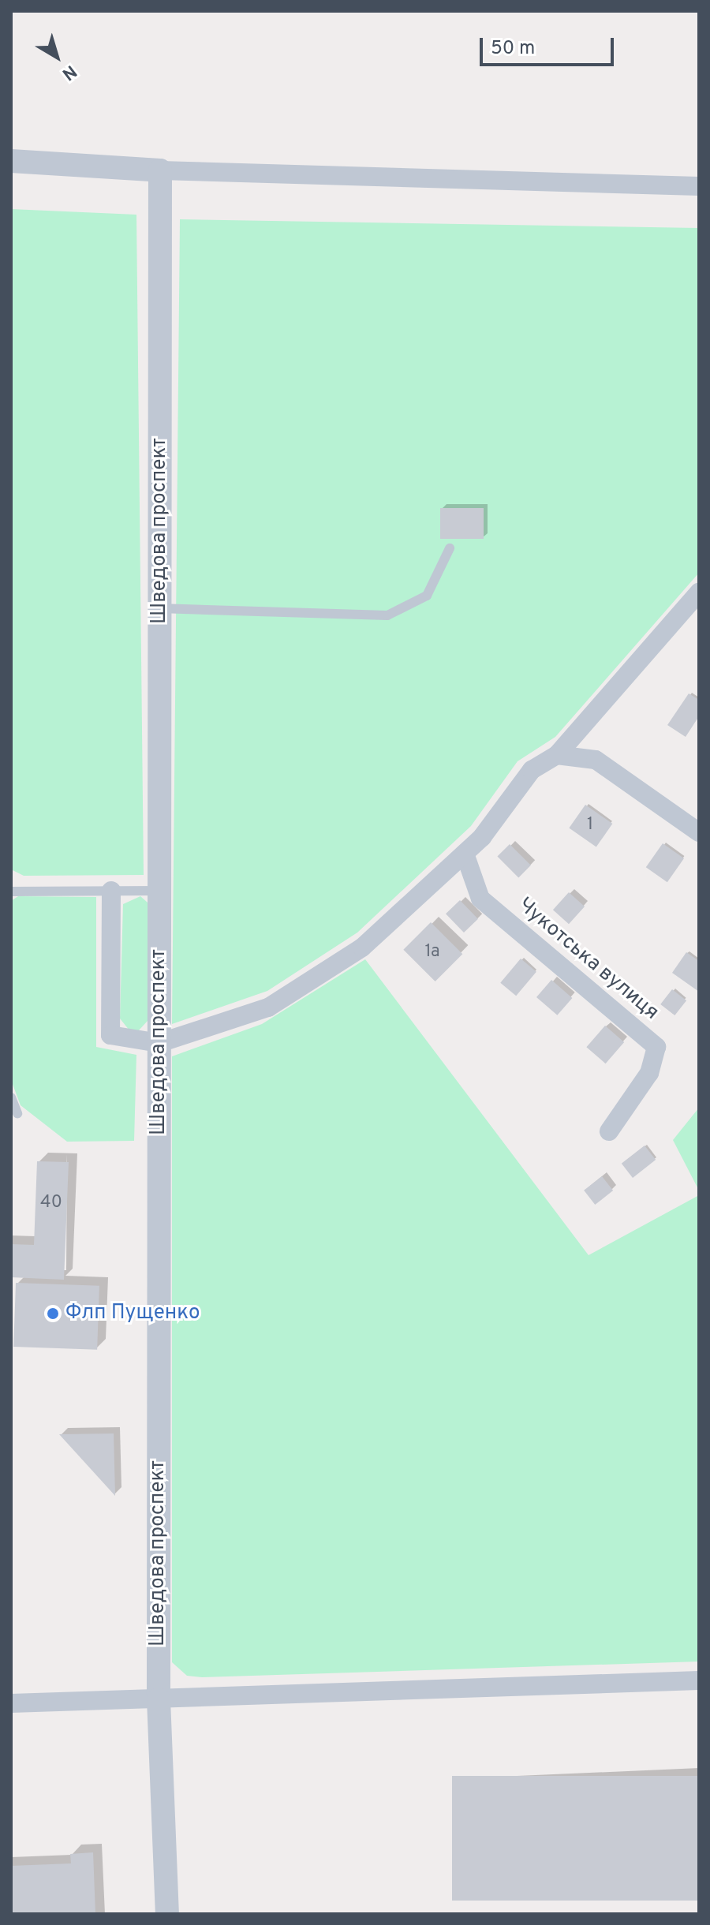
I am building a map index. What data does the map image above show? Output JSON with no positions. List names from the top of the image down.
{
  "streets": {
    "street": ["Шведова проспект", "Чукотська вулиця"]
  },
  "places": ["Флп Пущенко"],
  "house_numbers": ["1", "1а", "40"],
  "scale_bar": "50 m",
  "north": "bottom right"
}
